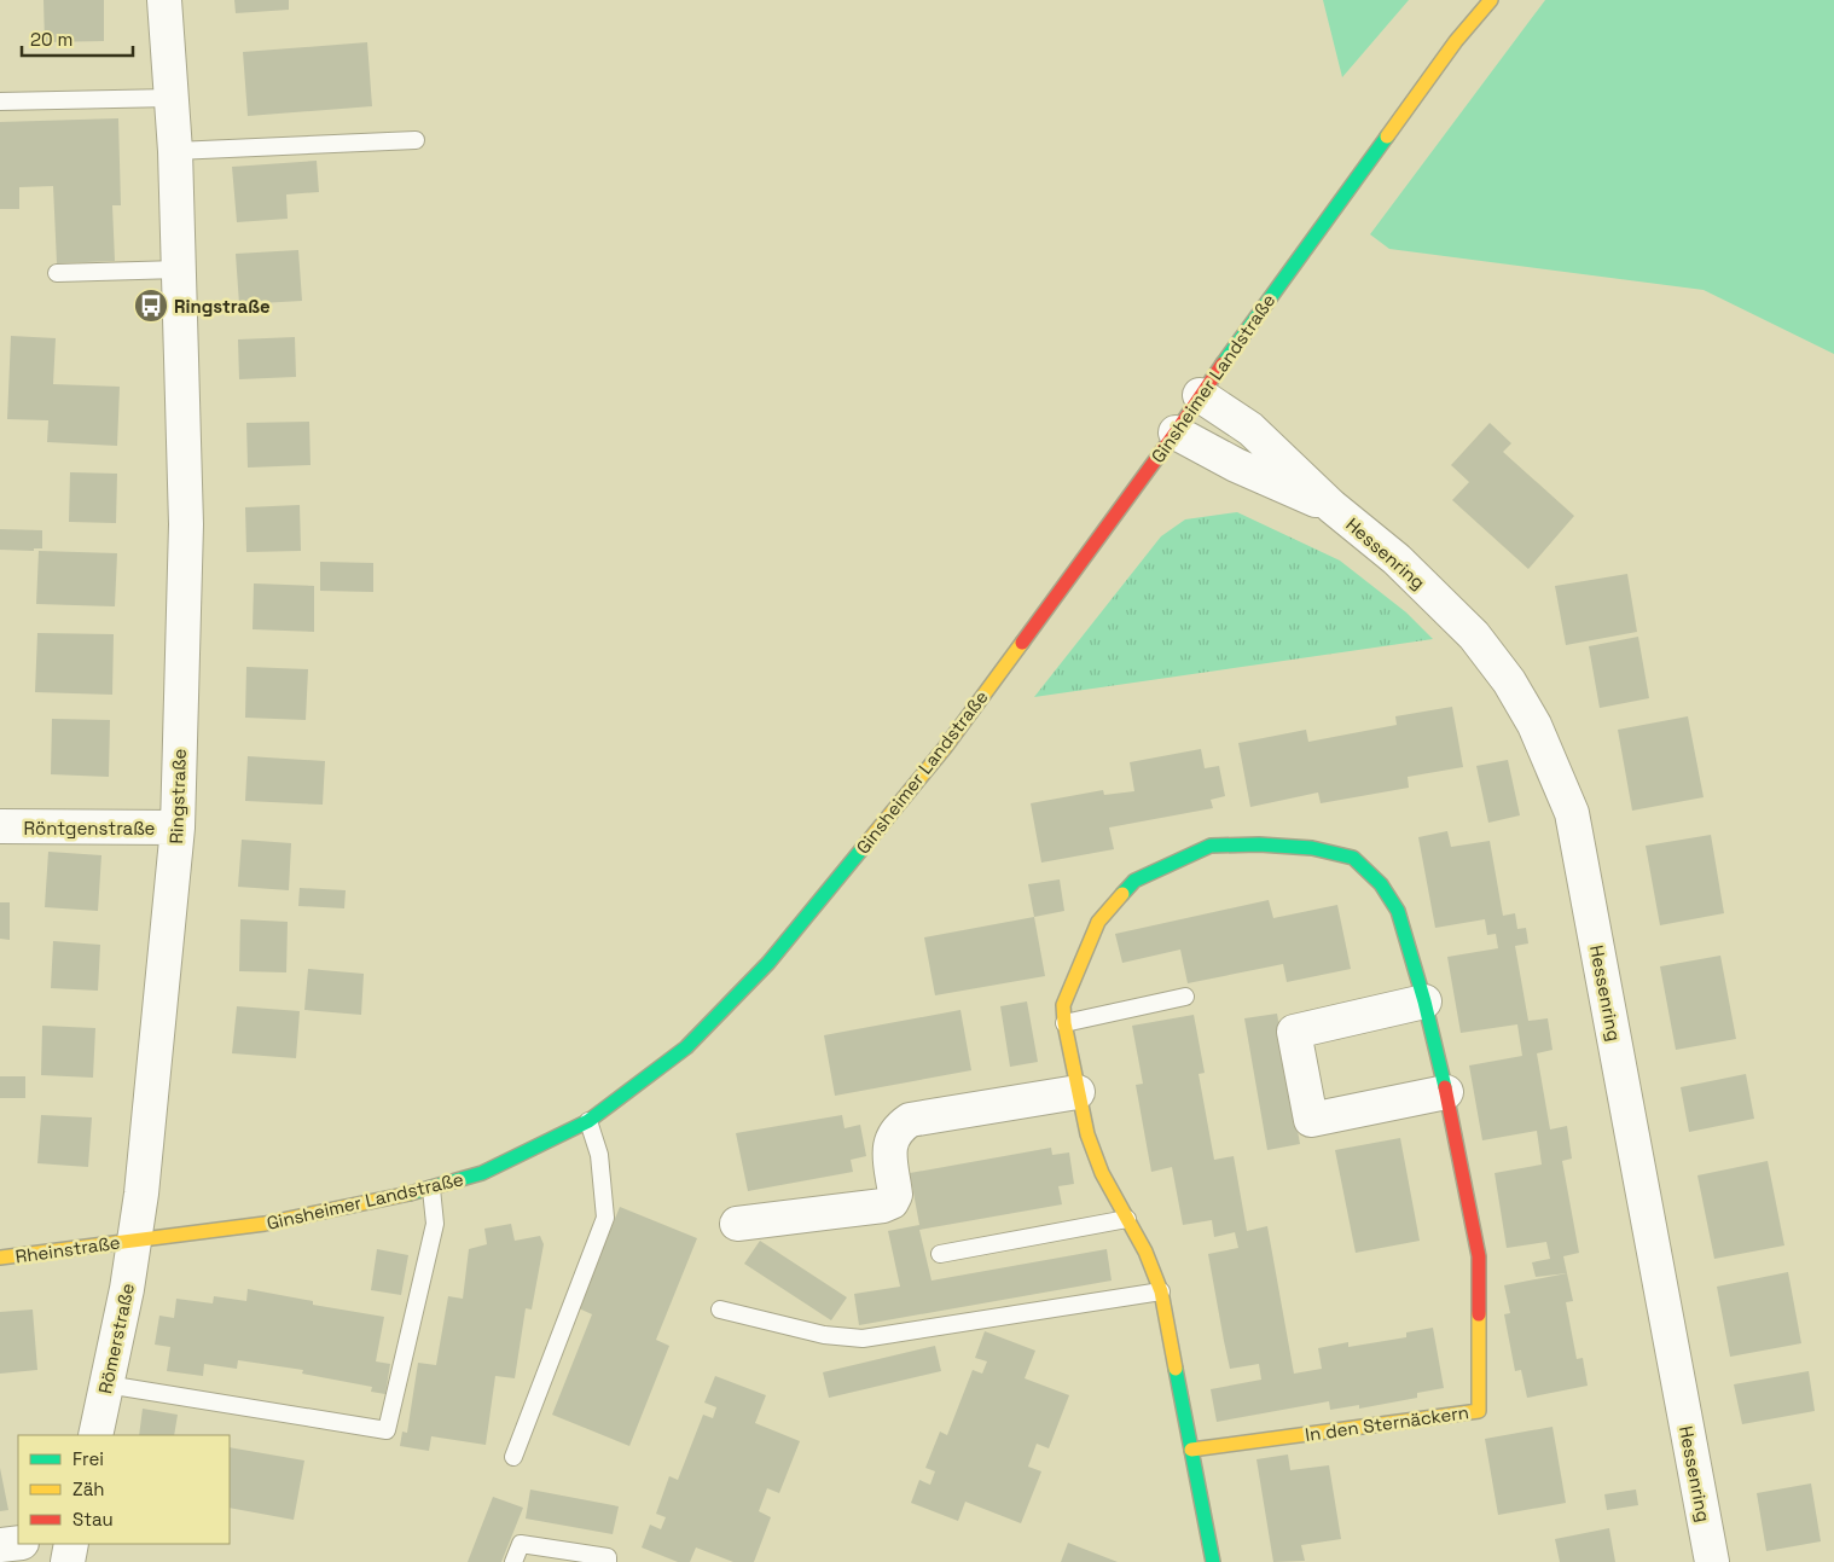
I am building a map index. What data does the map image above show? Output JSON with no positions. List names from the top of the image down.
{
  "streets": {
    "main road": ["Ginsheimer Landstraße", "Rheinstraße", "In den Sternäckern"],
    "street": [
      "Hessenring",
      "Ringstraße",
      "Röntgenstraße",
      "Römerstraße"
    ]
  },
  "crossings": [
    ["Ginsheimer Landstraße", "Hessenring"],
    ["Ginsheimer Landstraße", "Ringstraße"],
    ["Ginsheimer Landstraße", "Rheinstraße"],
    ["Ginsheimer Landstraße", "Römerstraße"],
    ["Ringstraße", "Röntgenstraße"],
    ["Ringstraße", "Rheinstraße"],
    ["Ringstraße", "Römerstraße"],
    ["Rheinstraße", "Römerstraße"]
  ],
  "places": {
    "bus stop": ["Ringstraße"]
  },
  "legend": ["Frei", "Zäh", "Stau"],
  "scale_bar": "20 m"
}
